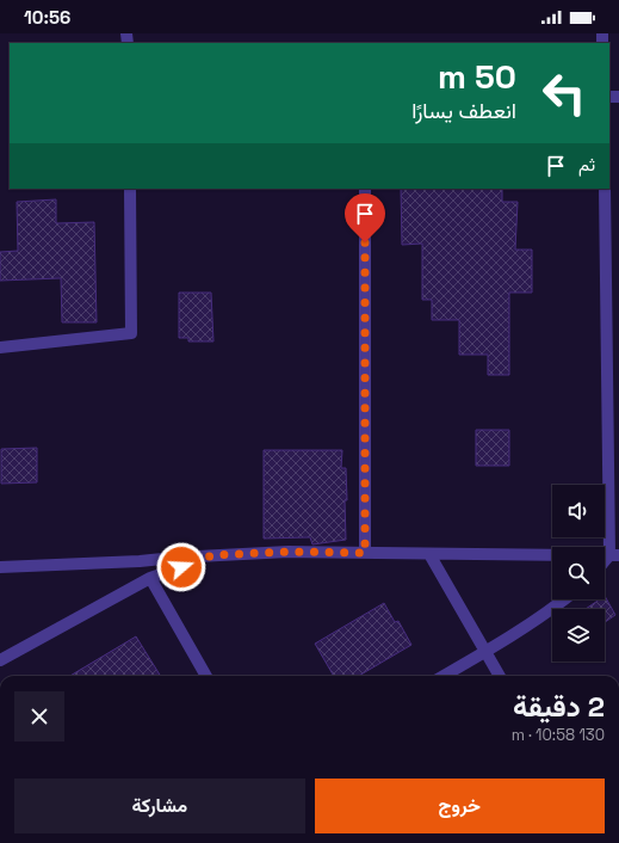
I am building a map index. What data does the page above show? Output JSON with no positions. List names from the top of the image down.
{
  "page": {
    "status": "10:56",
    "turn": ["50 m", "انعطف يسارًا"],
    "then": "ثم",
    "heading": ["2 دقيقة", "130 m · 10:58"],
    "buttons": ["خروج", "مشاركة"]
  }
}
